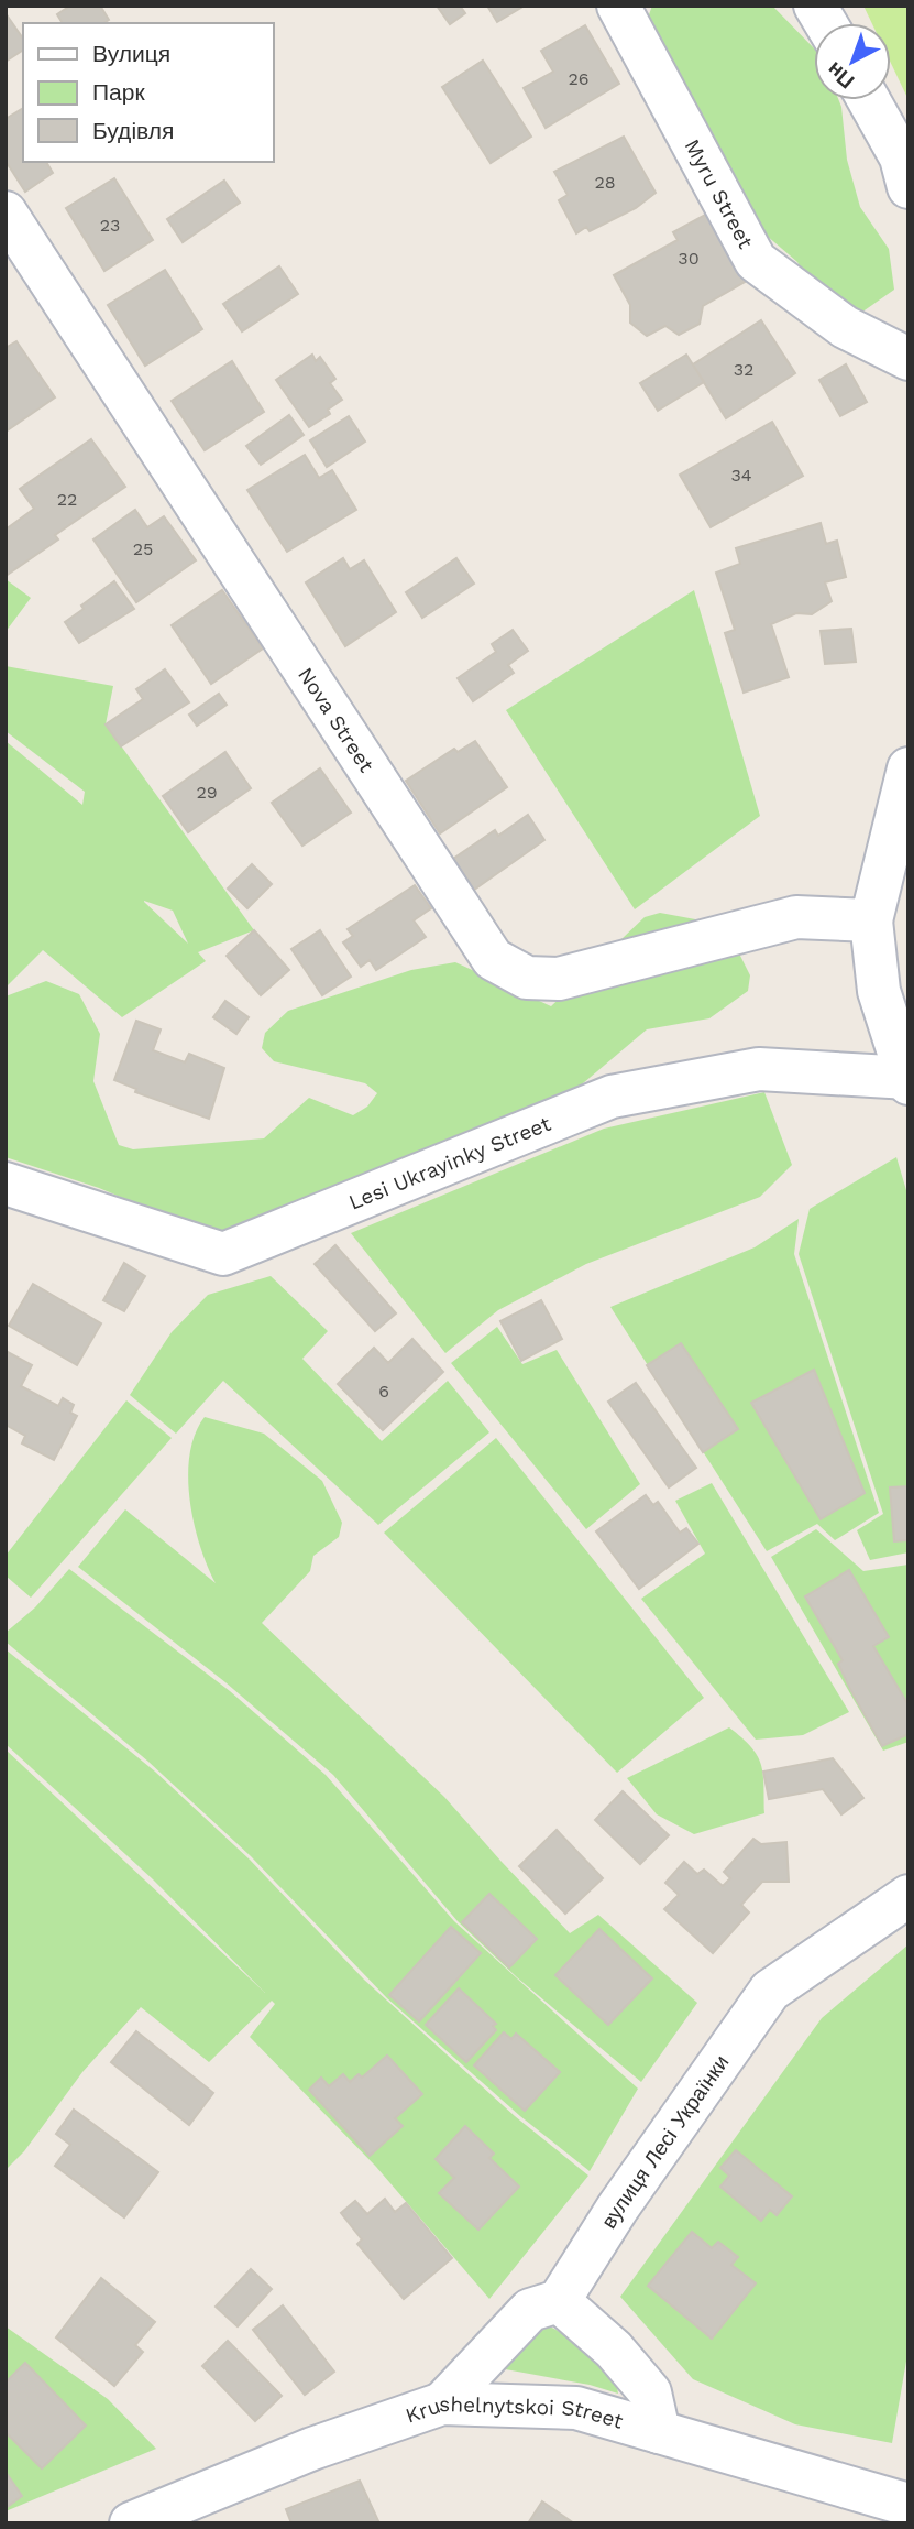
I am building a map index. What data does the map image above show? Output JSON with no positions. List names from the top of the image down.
{
  "streets": {
    "street": [
      "Myru Street",
      "Nova Street",
      "Lesi Ukrayinky Street",
      "вулиця Лесі Українки",
      "Krushelnytskoi Street"
    ]
  },
  "house_numbers": [
    "26",
    "28",
    "23",
    "30",
    "32",
    "34",
    "22",
    "25",
    "29",
    "6"
  ],
  "legend": ["Вулиця", "Парк", "Будівля"],
  "north": "bottom left"
}
